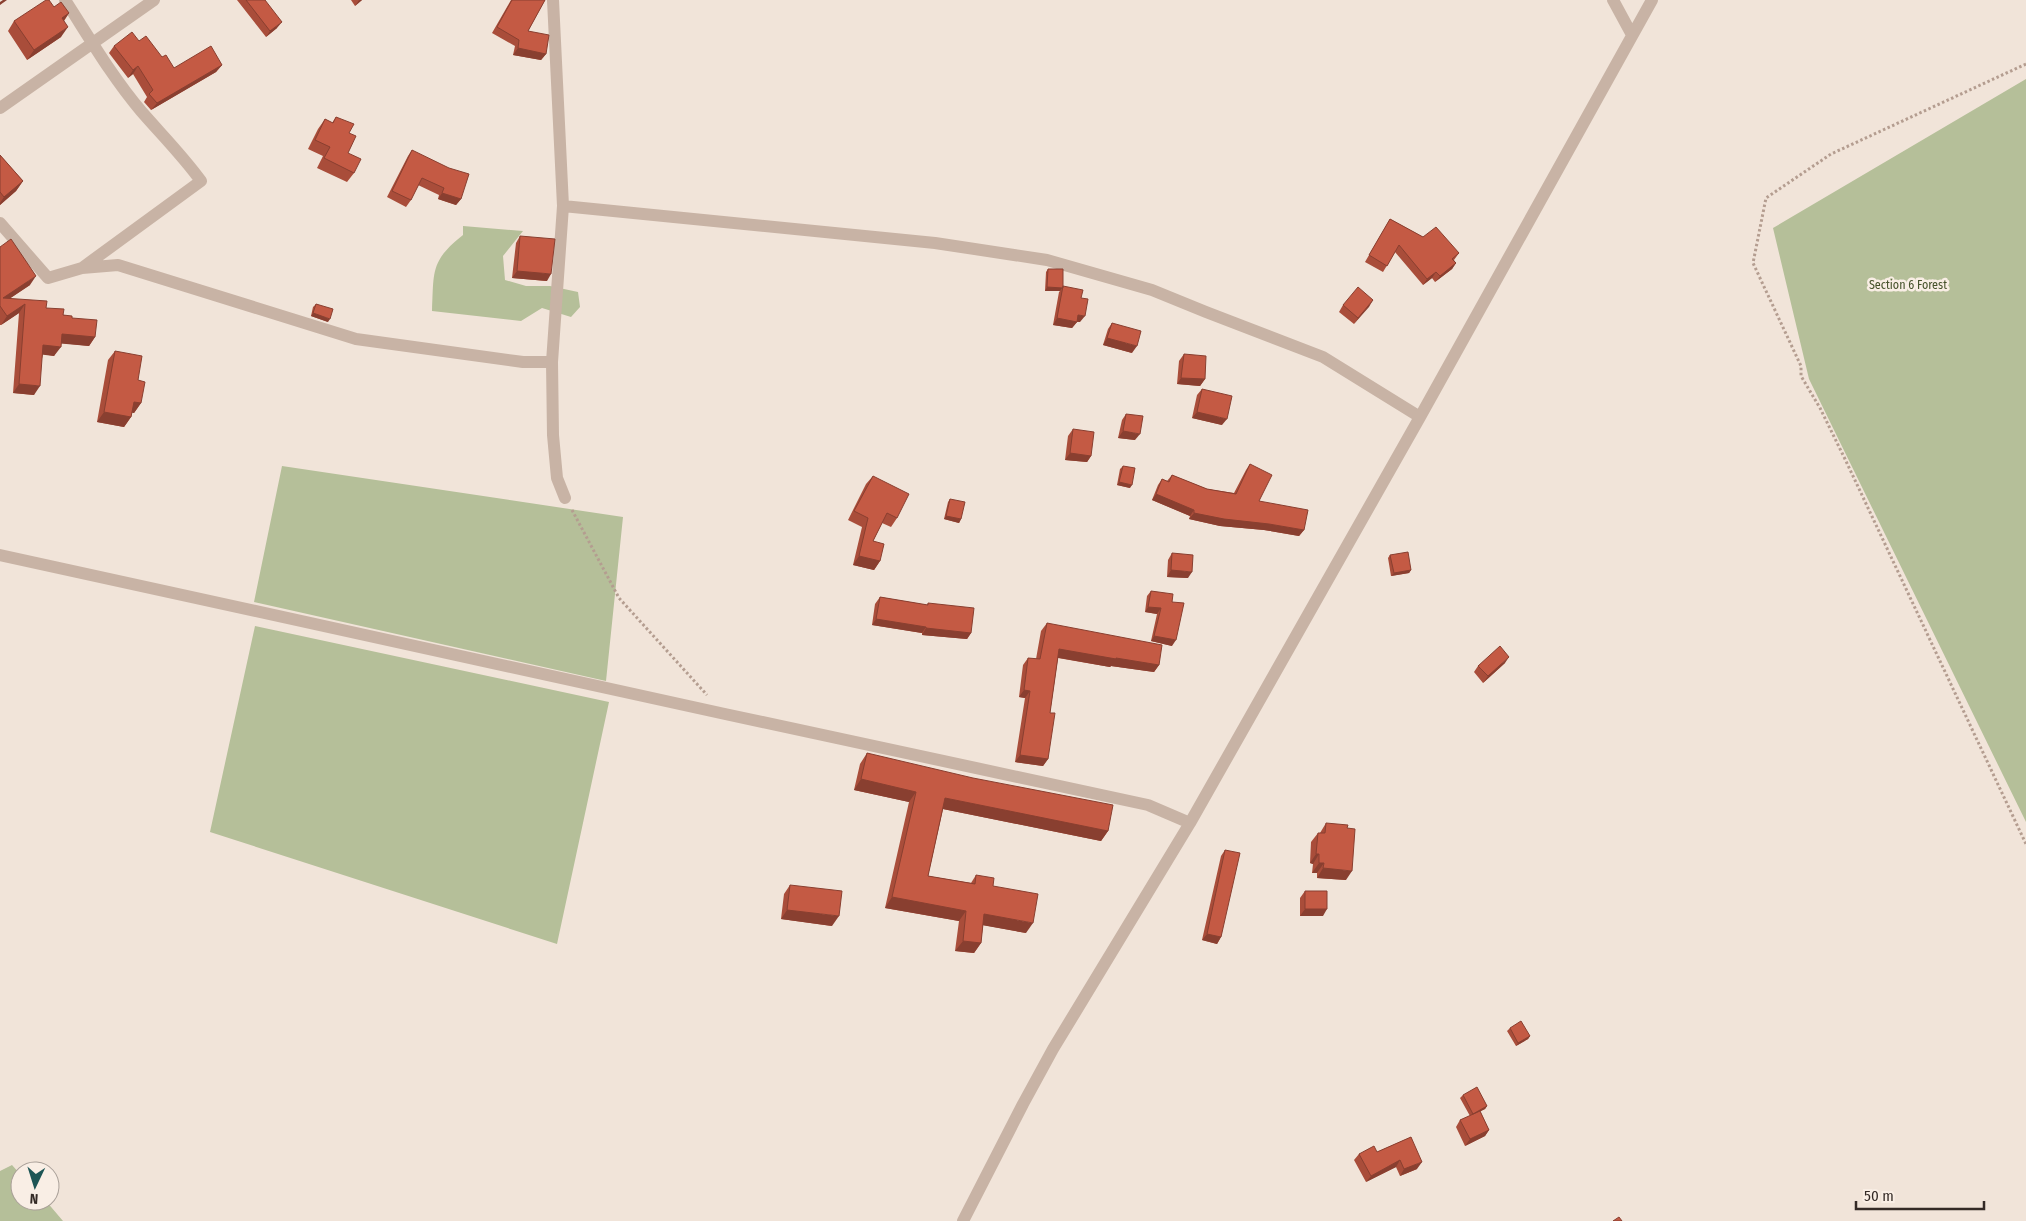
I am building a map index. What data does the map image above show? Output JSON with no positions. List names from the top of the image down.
{
  "parks": ["Section 6 Forest"],
  "scale_bar": "50 m",
  "north": "bottom"
}
